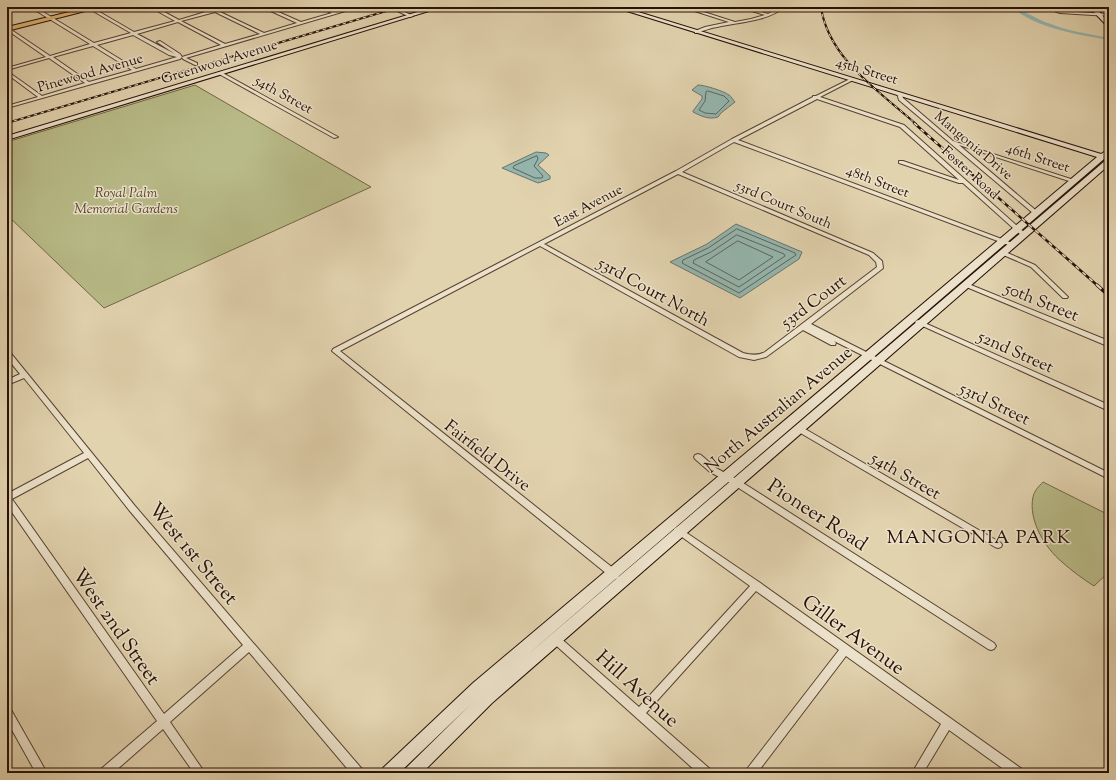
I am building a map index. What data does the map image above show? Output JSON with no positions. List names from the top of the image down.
{
  "streets": {
    "main road": ["Greenwood Avenue", "45th Street", "North Australian Avenue"],
    "street": [
      "Pinewood Avenue",
      "54th Street",
      "Mangonia Drive",
      "46th Street",
      "Foster Road",
      "48th Street",
      "53rd Court South",
      "East Avenue",
      "53rd Court North",
      "53rd Court",
      "50th Street",
      "52nd Street",
      "53rd Street",
      "Fairfield Drive",
      "Pioneer Road",
      "West 1st Street",
      "West 2nd Street",
      "Giller Avenue",
      "Hill Avenue"
    ]
  },
  "crossings": [
    ["Greenwood Avenue", "54th Street"],
    ["45th Street", "Mangonia Drive"],
    ["45th Street", "East Avenue"],
    ["45th Street", "North Australian Avenue"],
    ["54th Street", "North Australian Avenue"],
    ["Mangonia Drive", "46th Street"],
    ["Mangonia Drive", "North Australian Avenue"],
    ["46th Street", "North Australian Avenue"],
    ["Foster Road", "East Avenue"],
    ["Foster Road", "North Australian Avenue"],
    ["48th Street", "East Avenue"],
    ["48th Street", "North Australian Avenue"],
    ["53rd Court South", "East Avenue"],
    ["53rd Court South", "53rd Court"],
    ["East Avenue", "53rd Court North"],
    ["East Avenue", "Fairfield Drive"],
    ["53rd Court North", "53rd Court"],
    ["53rd Court", "53rd Street"],
    ["50th Street", "North Australian Avenue"],
    ["52nd Street", "North Australian Avenue"],
    ["53rd Street", "North Australian Avenue"],
    ["North Australian Avenue", "Fairfield Drive"],
    ["North Australian Avenue", "Pioneer Road"],
    ["North Australian Avenue", "Giller Avenue"],
    ["North Australian Avenue", "Hill Avenue"]
  ],
  "districts": ["MANGONIA PARK"],
  "parks": ["Royal Palm Memorial Gardens"]
}
